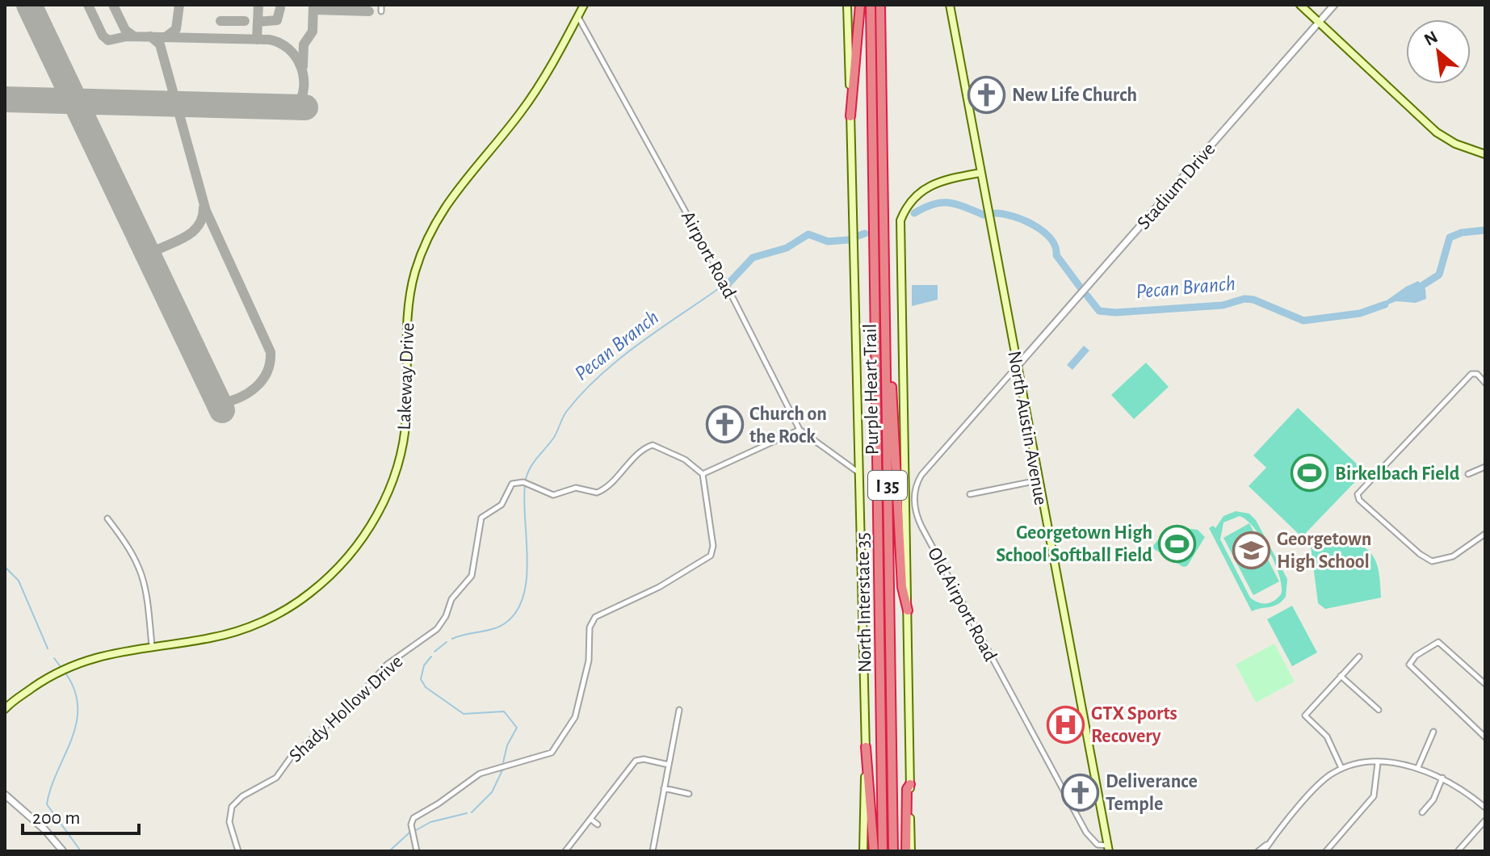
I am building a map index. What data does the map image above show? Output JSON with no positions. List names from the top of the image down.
{
  "streets": {
    "highway": ["Purple Heart Trail", "I 35"],
    "main road": ["Lakeway Drive", "North Austin Avenue", "North Interstate 35"],
    "street": [
      "Stadium Drive",
      "Airport Road",
      "Old Airport Road",
      "Shady Hollow Drive"
    ]
  },
  "crossings": [
    ["Stadium Drive", "North Austin Avenue"],
    ["Stadium Drive", "Old Airport Road"],
    ["Airport Road", "Lakeway Drive"],
    ["Airport Road", "North Interstate 35"],
    ["North Austin Avenue", "Old Airport Road"]
  ],
  "water": ["Pecan Branch"],
  "places": {
    "church": ["New Life Church", "Church on the Rock", "Deliverance Temple"],
    "sports": ["Birkelbach Field", "Georgetown High School Softball Field"],
    "school or university": ["Georgetown High School"],
    "hospital": ["GTX Sports Recovery"]
  },
  "scale_bar": "200 m",
  "north": "top left"
}
